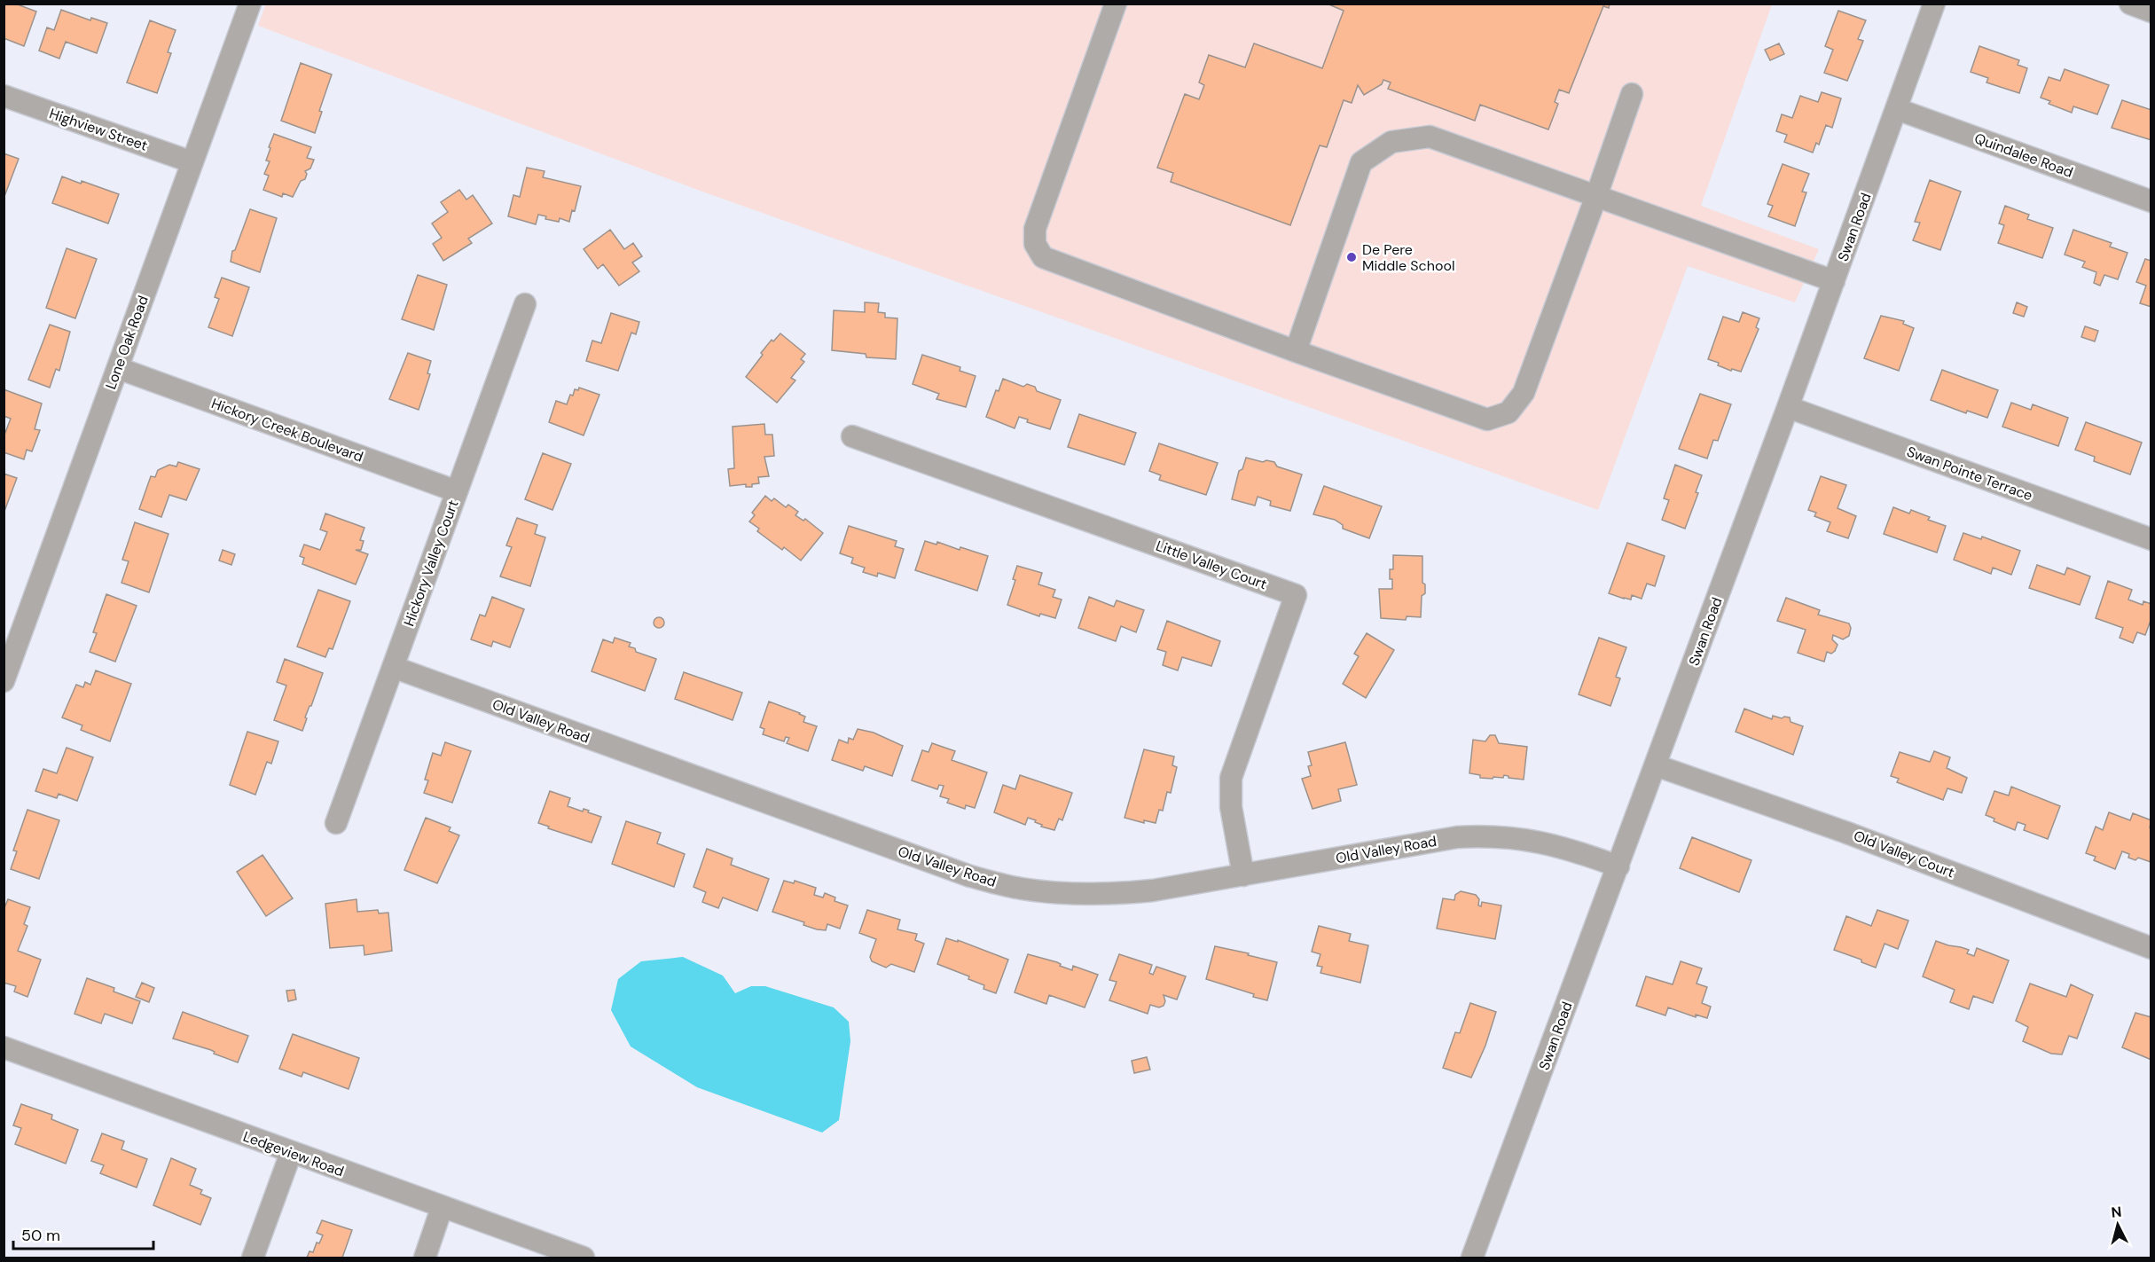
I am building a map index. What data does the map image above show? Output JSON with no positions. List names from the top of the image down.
{
  "streets": {
    "street": [
      "Highview Street",
      "Quindalee Road",
      "Swan Road",
      "Lone Oak Road",
      "Hickory Creek Boulevard",
      "Swan Pointe Terrace",
      "Hickory Valley Court",
      "Little Valley Court",
      "Old Valley Road",
      "Old Valley Court",
      "Ledgeview Road"
    ]
  },
  "crossings": [
    ["Highview Street", "Lone Oak Road"],
    ["Quindalee Road", "Swan Road"],
    ["Swan Road", "Swan Pointe Terrace"],
    ["Swan Road", "Old Valley Road"],
    ["Swan Road", "Old Valley Court"],
    ["Lone Oak Road", "Hickory Creek Boulevard"],
    ["Hickory Creek Boulevard", "Hickory Valley Court"],
    ["Hickory Valley Court", "Old Valley Road"],
    ["Little Valley Court", "Old Valley Road"]
  ],
  "places": ["De Pere Middle School"],
  "scale_bar": "50 m",
  "north": "top"
}
